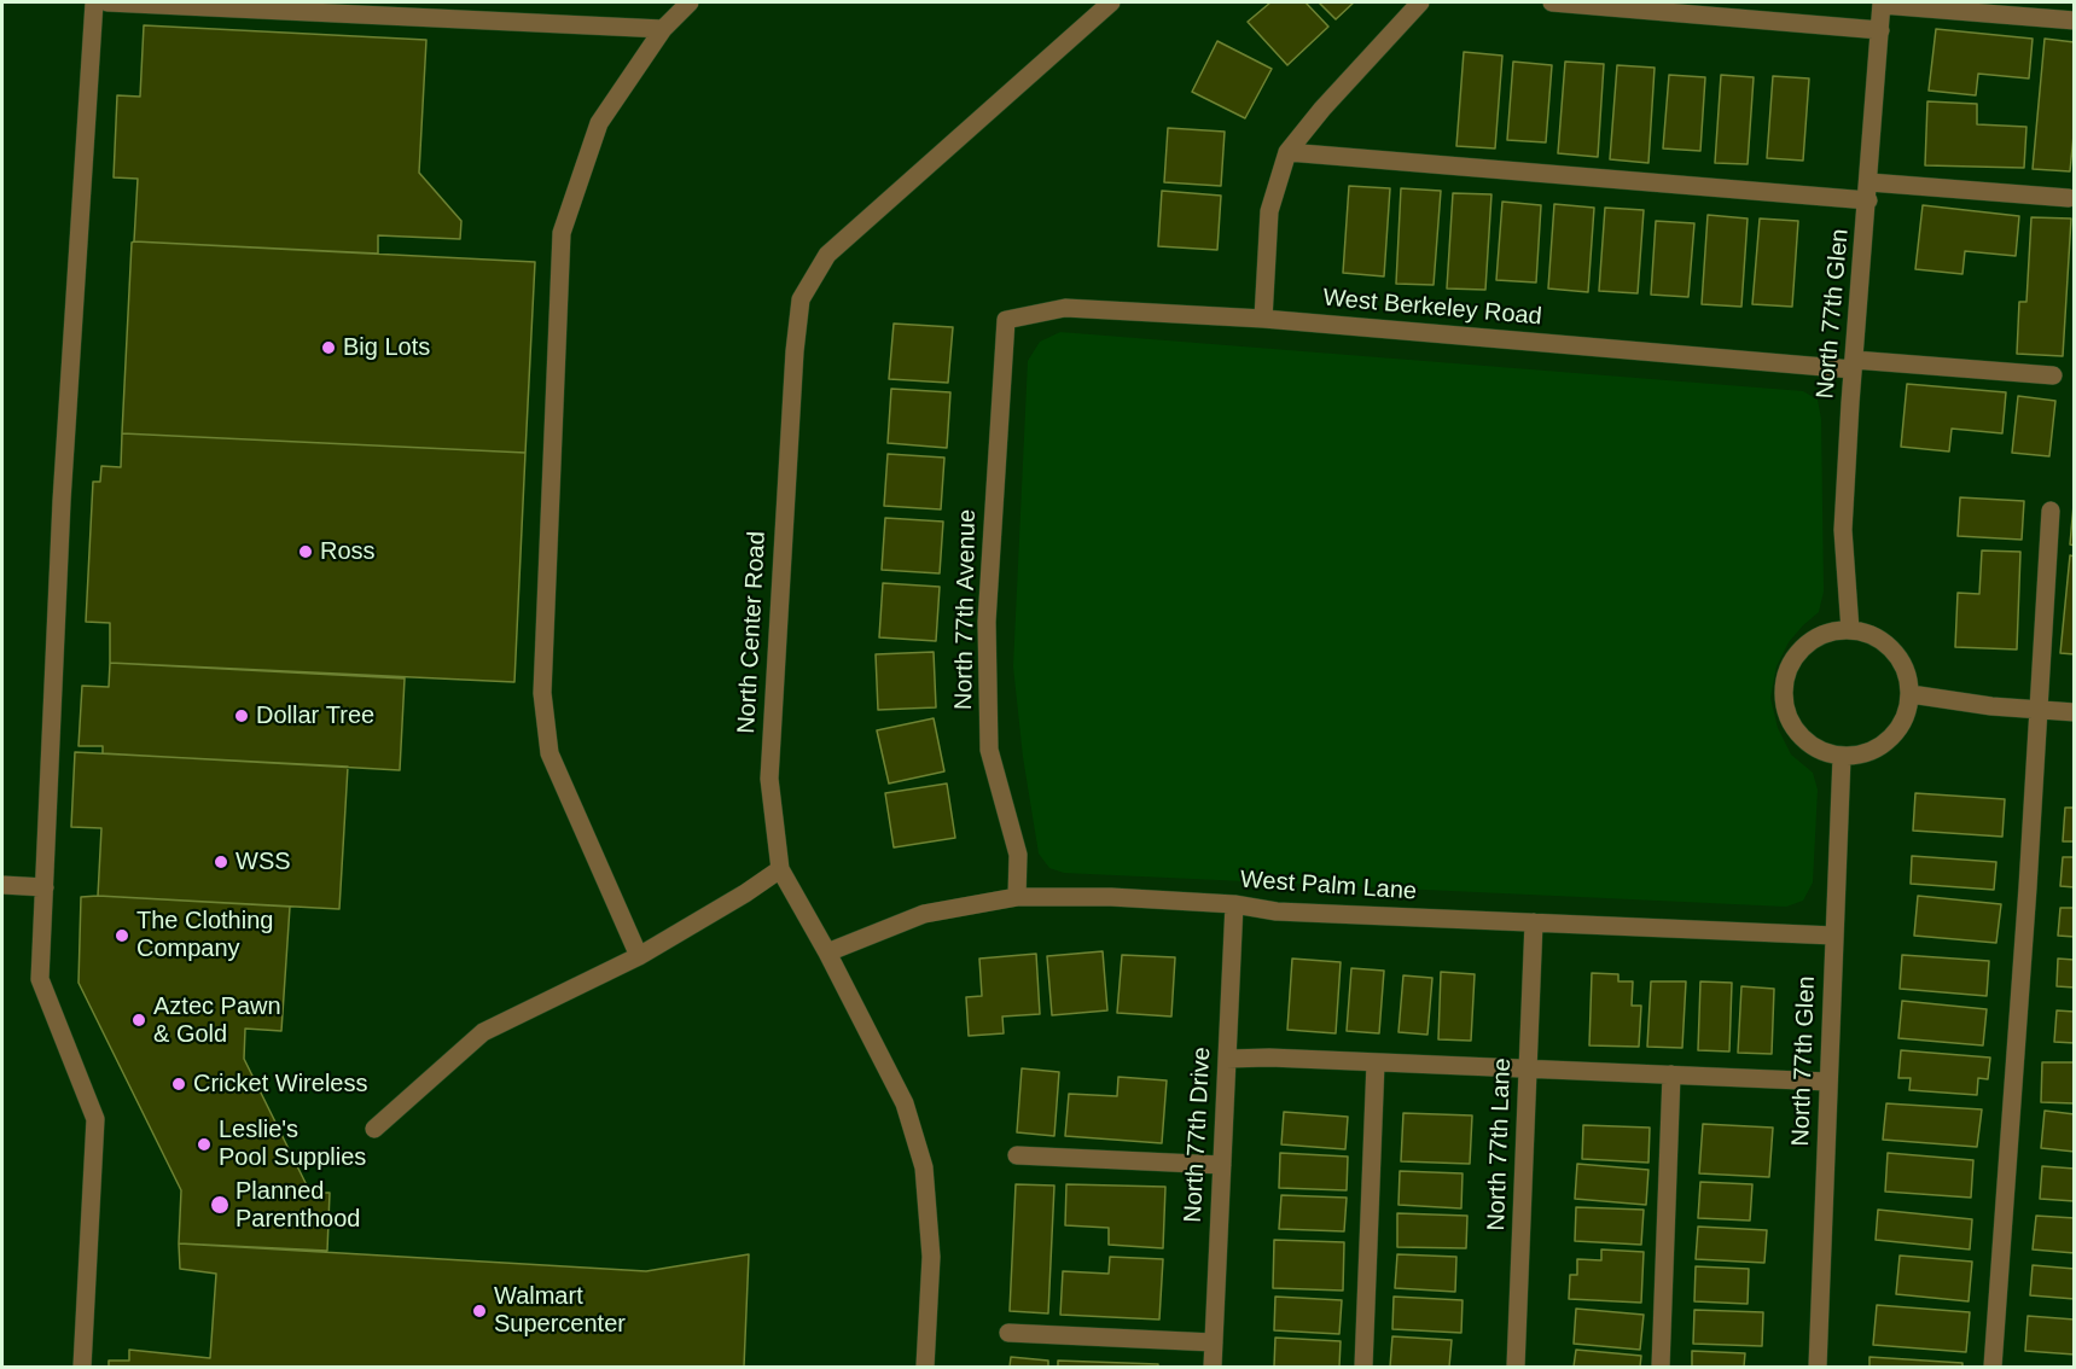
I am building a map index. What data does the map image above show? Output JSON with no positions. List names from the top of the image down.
{
  "streets": {
    "street": [
      "West Berkeley Road",
      "North 77th Glen",
      "North 77th Avenue",
      "North Center Road",
      "West Palm Lane",
      "North 77th Drive",
      "North 77th Lane"
    ]
  },
  "crossings": [
    ["West Berkeley Road", "North 77th Glen"],
    ["West Berkeley Road", "North 77th Avenue"],
    ["North 77th Glen", "West Palm Lane"],
    ["North 77th Avenue", "West Palm Lane"],
    ["North Center Road", "West Palm Lane"],
    ["West Palm Lane", "North 77th Drive"],
    ["West Palm Lane", "North 77th Lane"]
  ],
  "places": [
    "Big Lots",
    "Ross",
    "Dollar Tree",
    "WSS",
    "The Clothing Company",
    "Aztec Pawn & Gold",
    "Cricket Wireless",
    "Leslie's Pool Supplies",
    "Planned Parenthood",
    "Walmart Supercenter"
  ]
}
